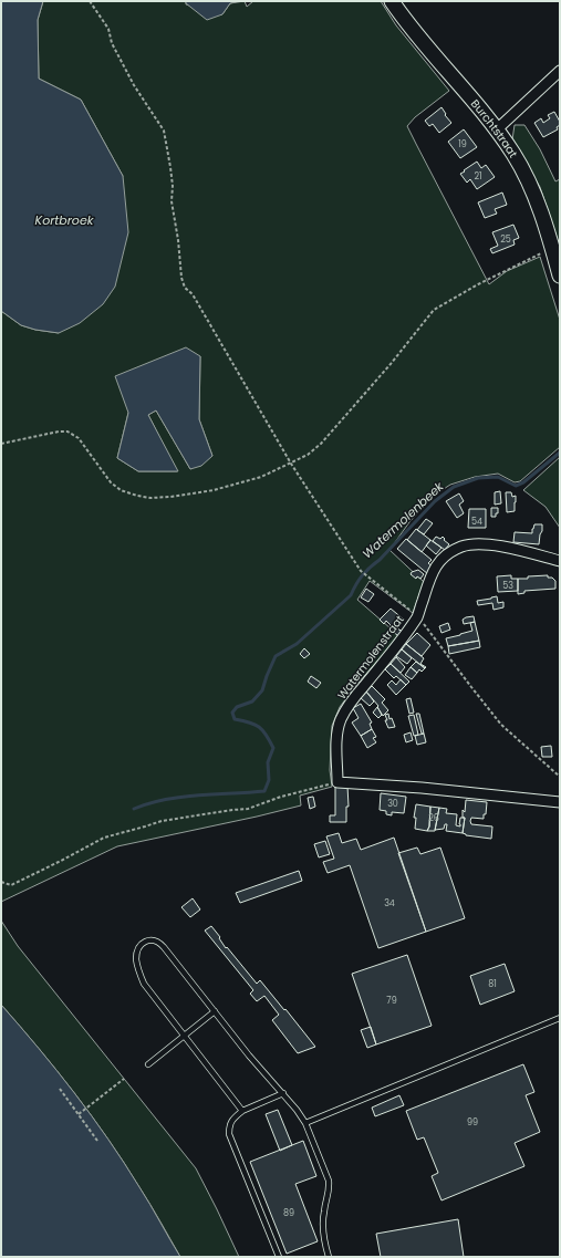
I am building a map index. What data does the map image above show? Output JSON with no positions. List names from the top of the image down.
{
  "streets": {
    "main road": ["Burchtstraat"],
    "street": ["Watermolenstraat"]
  },
  "water": ["Kortbroek", "Watermolenbeek"],
  "house_numbers": [
    "19",
    "21",
    "25",
    "54",
    "53",
    "30",
    "26",
    "34",
    "81",
    "79",
    "99",
    "89"
  ]
}
